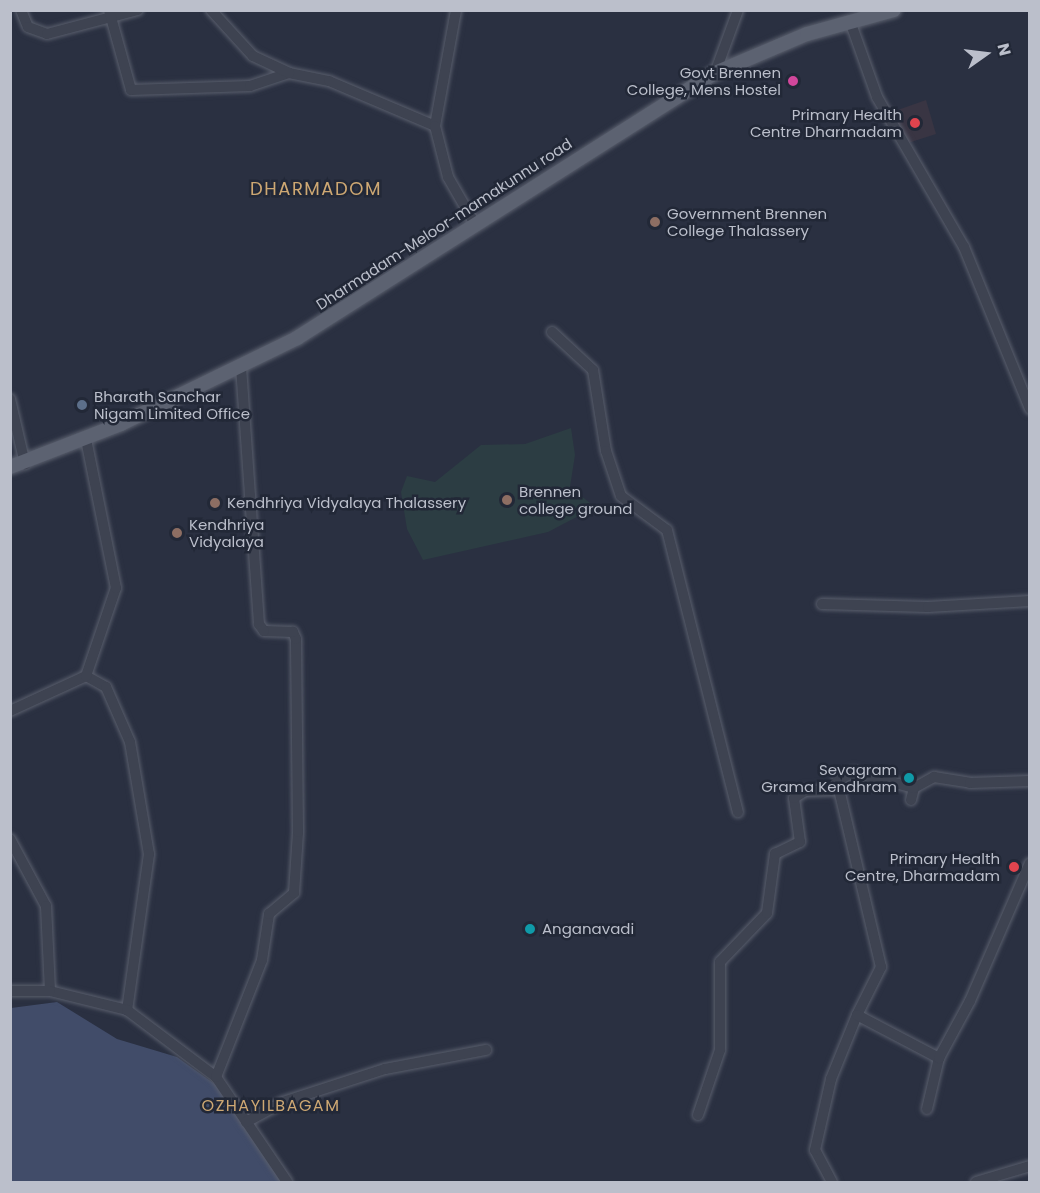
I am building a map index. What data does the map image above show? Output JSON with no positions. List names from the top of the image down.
{
  "streets": {
    "main road": ["Dharmadam-Meloor-mamakunnu road"]
  },
  "districts": ["DHARMADOM", "OZHAYILBAGAM"],
  "places": [
    "Govt Brennen College, Mens Hostel",
    "Primary Health Centre Dharmadam",
    "Government Brennen College Thalassery",
    "Bharath Sanchar Nigam Limited Office",
    "Brennen college ground",
    "Kendhriya Vidyalaya Thalassery",
    "Kendhriya Vidyalaya",
    "Sevagram Grama Kendhram",
    "Primary Health Centre, Dharmadam",
    "Anganavadi"
  ],
  "north": "right"
}
